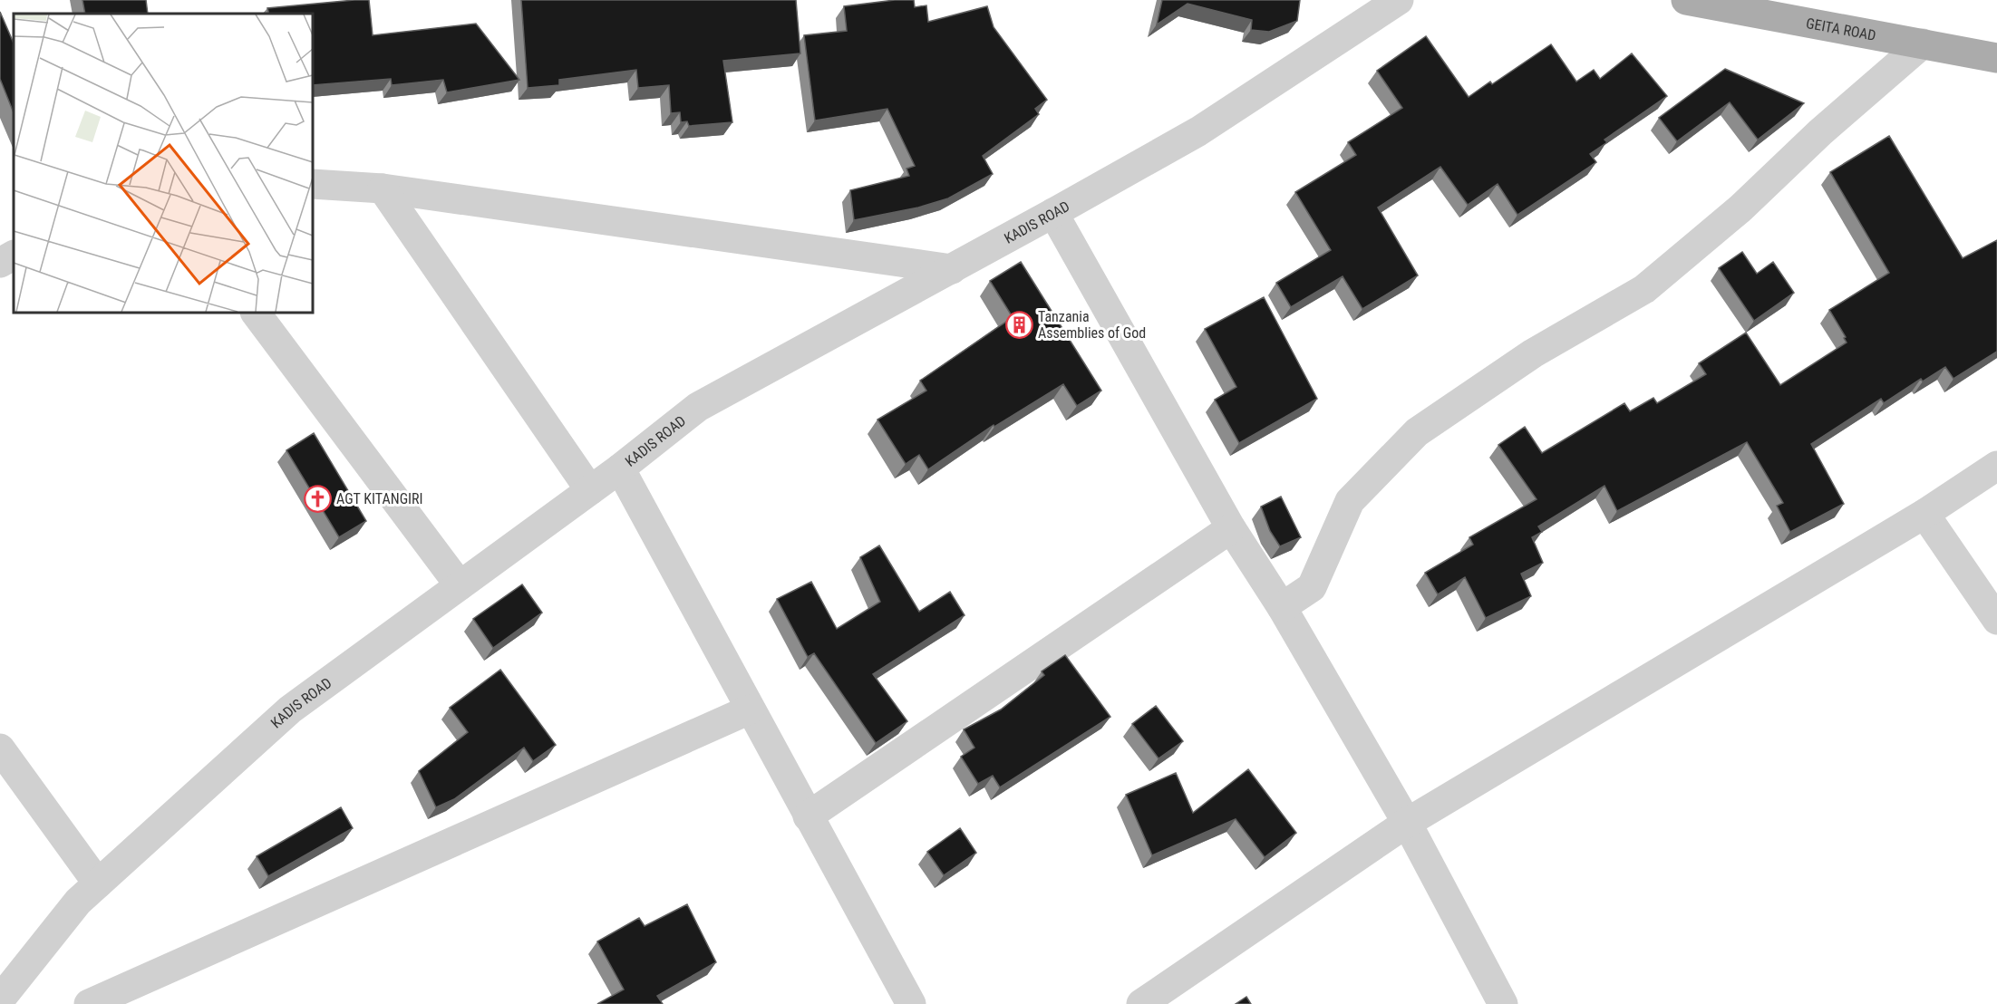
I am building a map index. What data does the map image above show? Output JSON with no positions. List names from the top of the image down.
{
  "streets": {
    "main road": ["GEITA ROAD"],
    "street": ["KADIS ROAD"]
  },
  "places": {
    "building": ["Tanzania Assemblies of God"],
    "church": ["AGT KITANGIRI"]
  }
}
